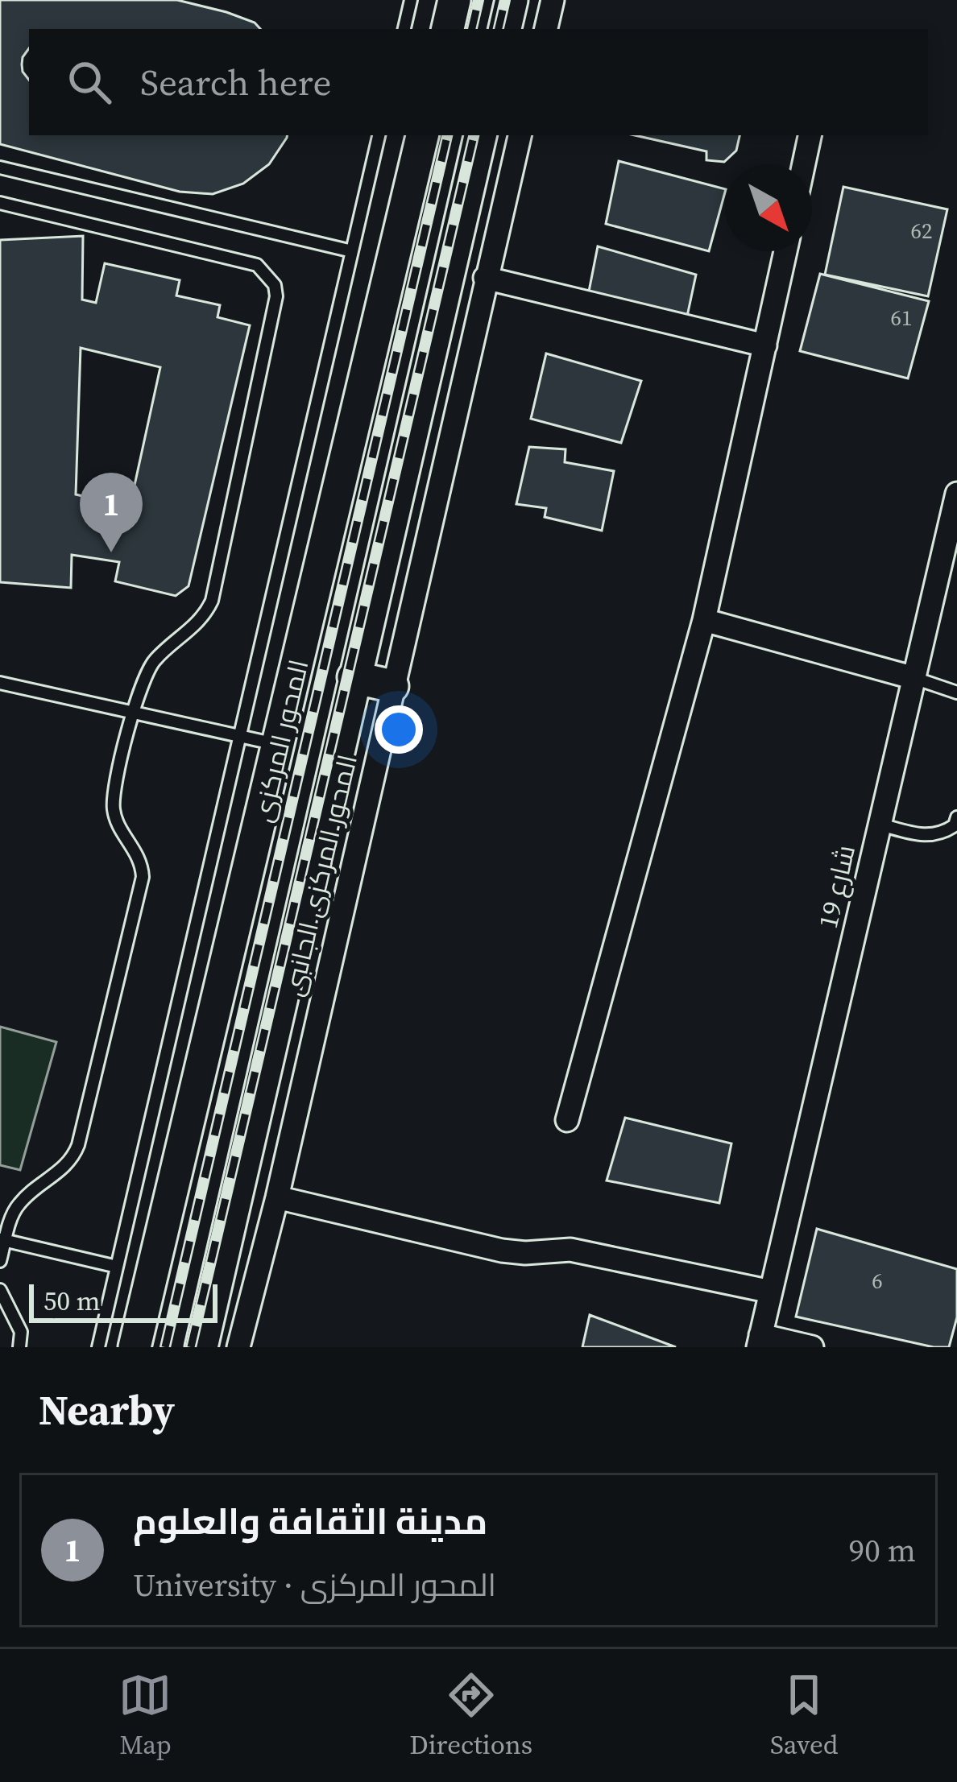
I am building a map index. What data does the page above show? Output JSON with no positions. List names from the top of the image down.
{
  "streets": {
    "main road": ["المحور المركزى"],
    "street": ["المحور المركزى الجانبى", "شارع 19"]
  },
  "house_numbers": ["62", "61", "6"],
  "scale_bar": "50 m",
  "north": "bottom right",
  "page": {
    "search": "Search here",
    "pins": "1",
    "scale": "50 m",
    "heading": "Nearby",
    "list": [
      {
        "mark": "1",
        "name": "مدينة الثقافة والعلوم",
        "note": "University · المحور المركزى",
        "value": "90 m"
      }
    ],
    "nav": ["Map", "Directions", "Saved"]
  }
}
